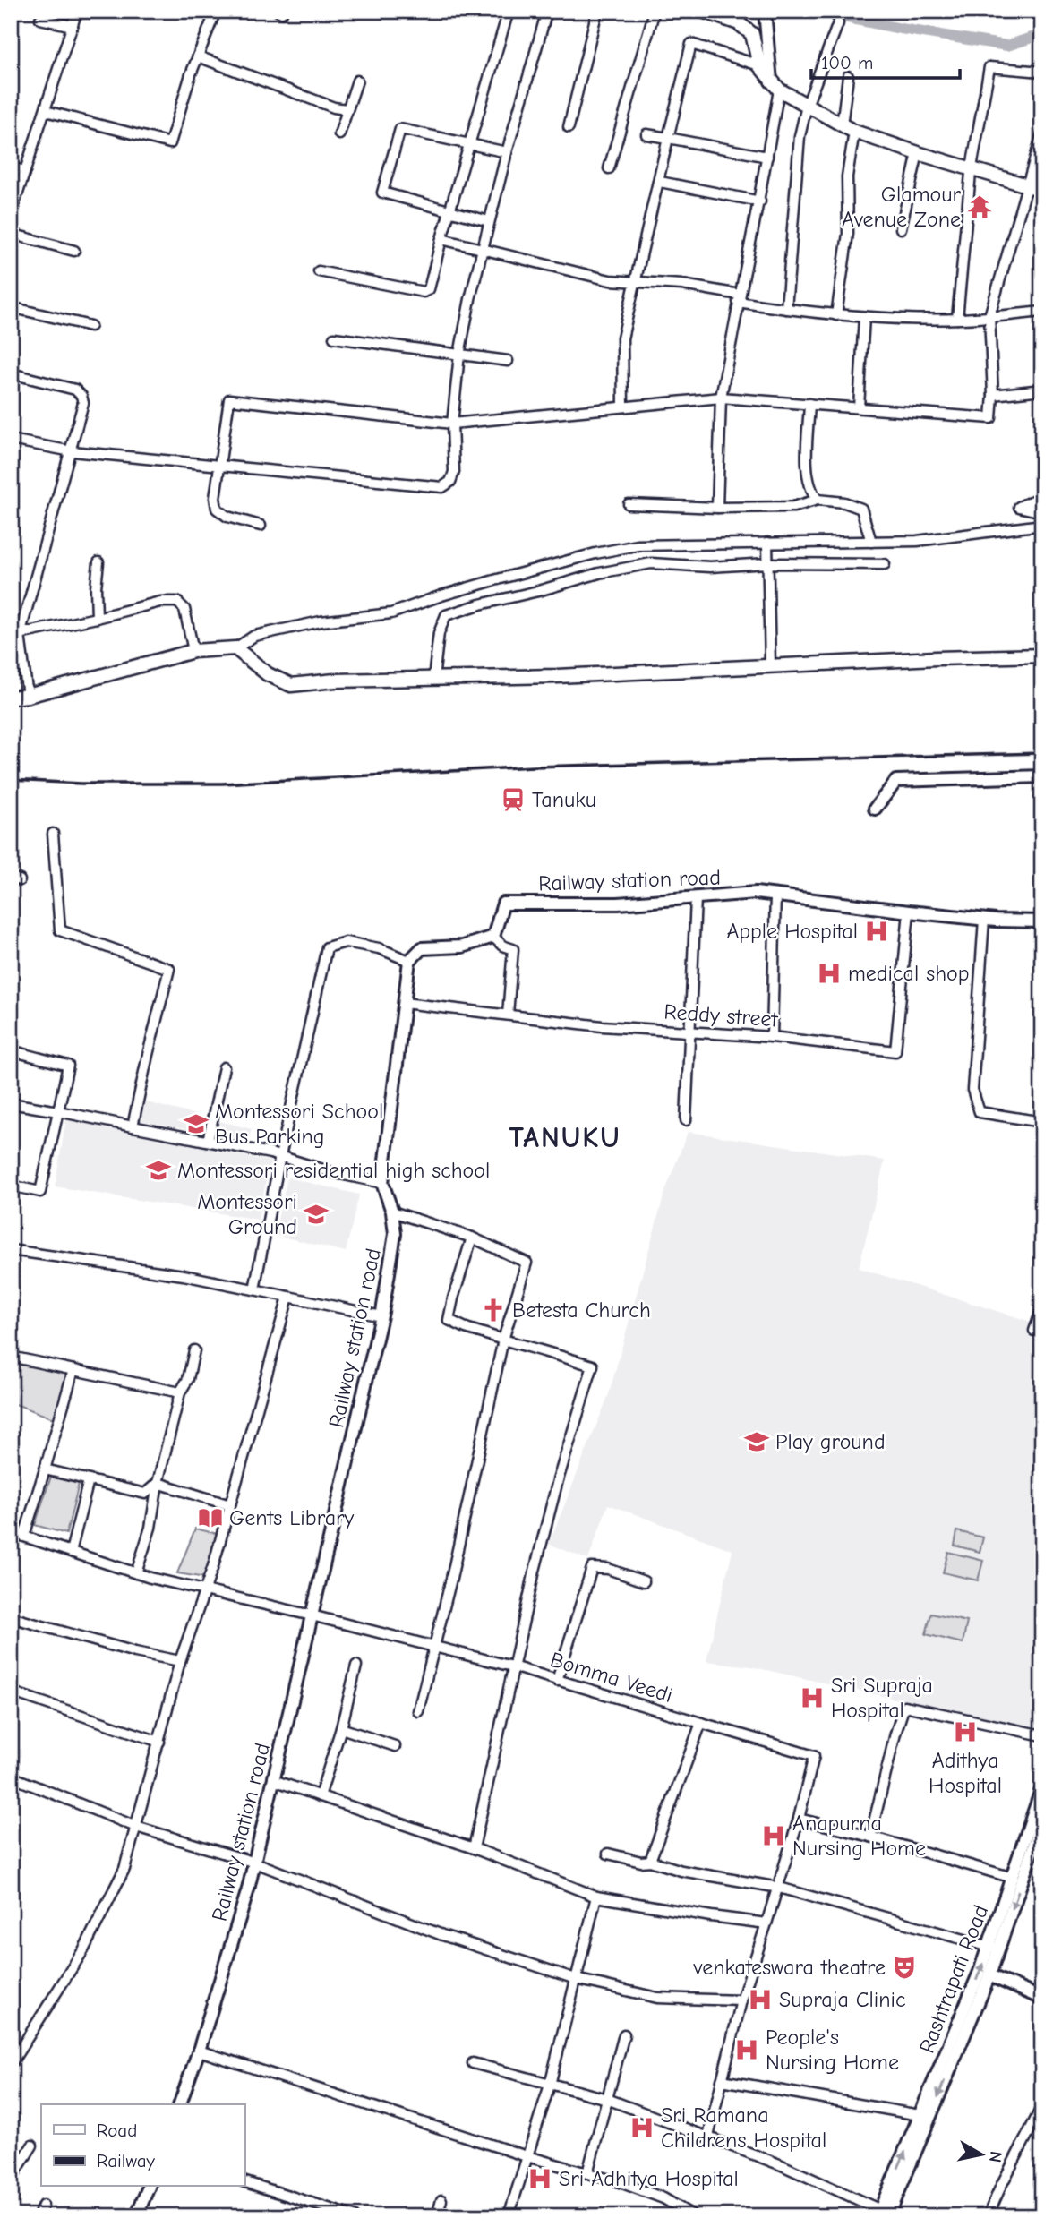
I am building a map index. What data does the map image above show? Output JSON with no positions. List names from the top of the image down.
{
  "streets": {
    "street": [
      "Railway station road",
      "Reddy street",
      "Bomma Veedi",
      "Rashtrapati Road"
    ]
  },
  "crossings": [
    ["Railway station road", "Reddy street"]
  ],
  "districts": ["TANUKU"],
  "places": {
    "temple": ["Glamour Avenue Zone"],
    "station": ["Tanuku"],
    "hospital": [
      "Apple Hospital",
      "medical shop",
      "Sri Supraja Hospital",
      "Adithya Hospital",
      "Anapurna Nursing Home",
      "Supraja Clinic",
      "People's Nursing Home",
      "Sri Ramana Childrens Hospital",
      "Sri Adhitya Hospital"
    ],
    "school or university": [
      "Montessori School Bus Parking",
      "Montessori residential high school",
      "Montessori Ground",
      "Play ground"
    ],
    "church": ["Betesta Church"],
    "library": ["Gents Library"],
    "theatre": ["venkateswara theatre"]
  },
  "legend": ["Road", "Railway"],
  "scale_bar": "100 m",
  "north": "right"
}
